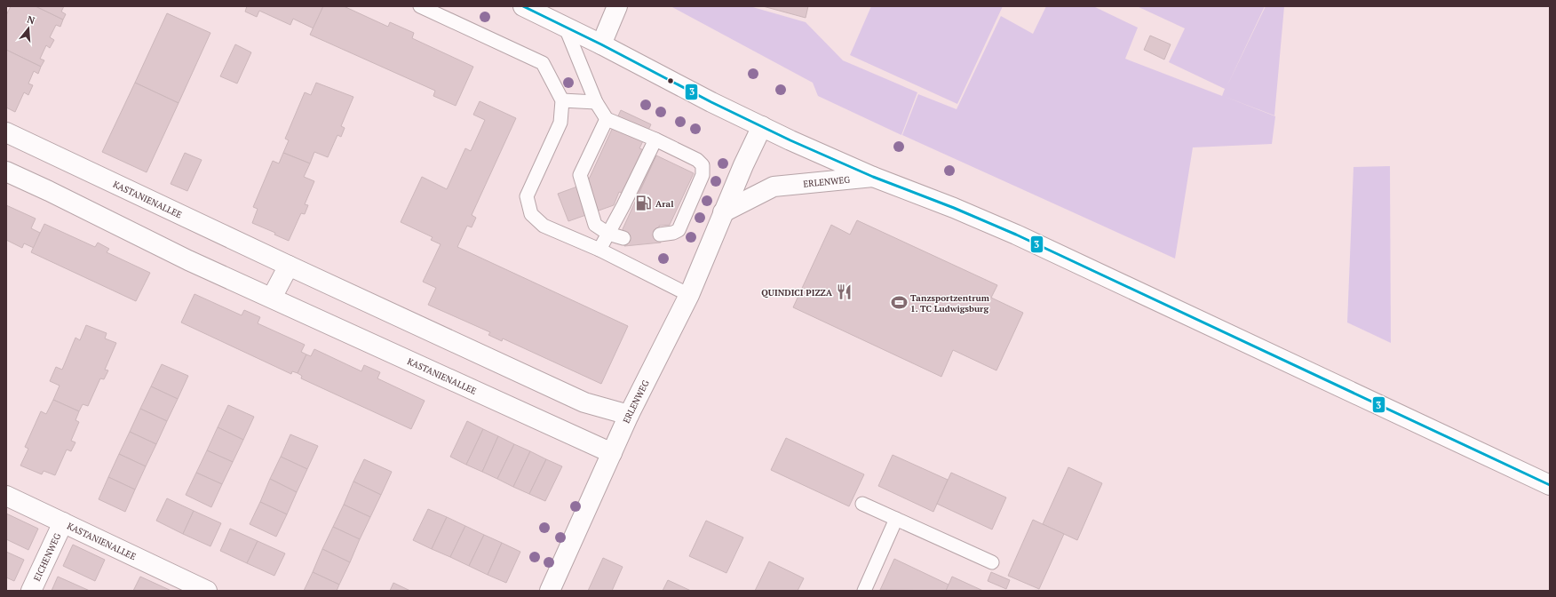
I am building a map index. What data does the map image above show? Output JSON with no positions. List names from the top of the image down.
{
  "streets": {
    "street": ["ERLENWEG", "KASTANIENALLEE", "EICHENWEG"]
  },
  "crossings": [
    ["ERLENWEG", "KASTANIENALLEE"],
    ["KASTANIENALLEE", "EICHENWEG"]
  ],
  "places": {
    "fuel station": ["Aral"],
    "restaurant": ["QUINDICI PIZZA"],
    "sports": ["Tanzsportzentrum 1. TC Ludwigsburg"]
  },
  "lines": ["transit line 3"],
  "north": "top"
}
